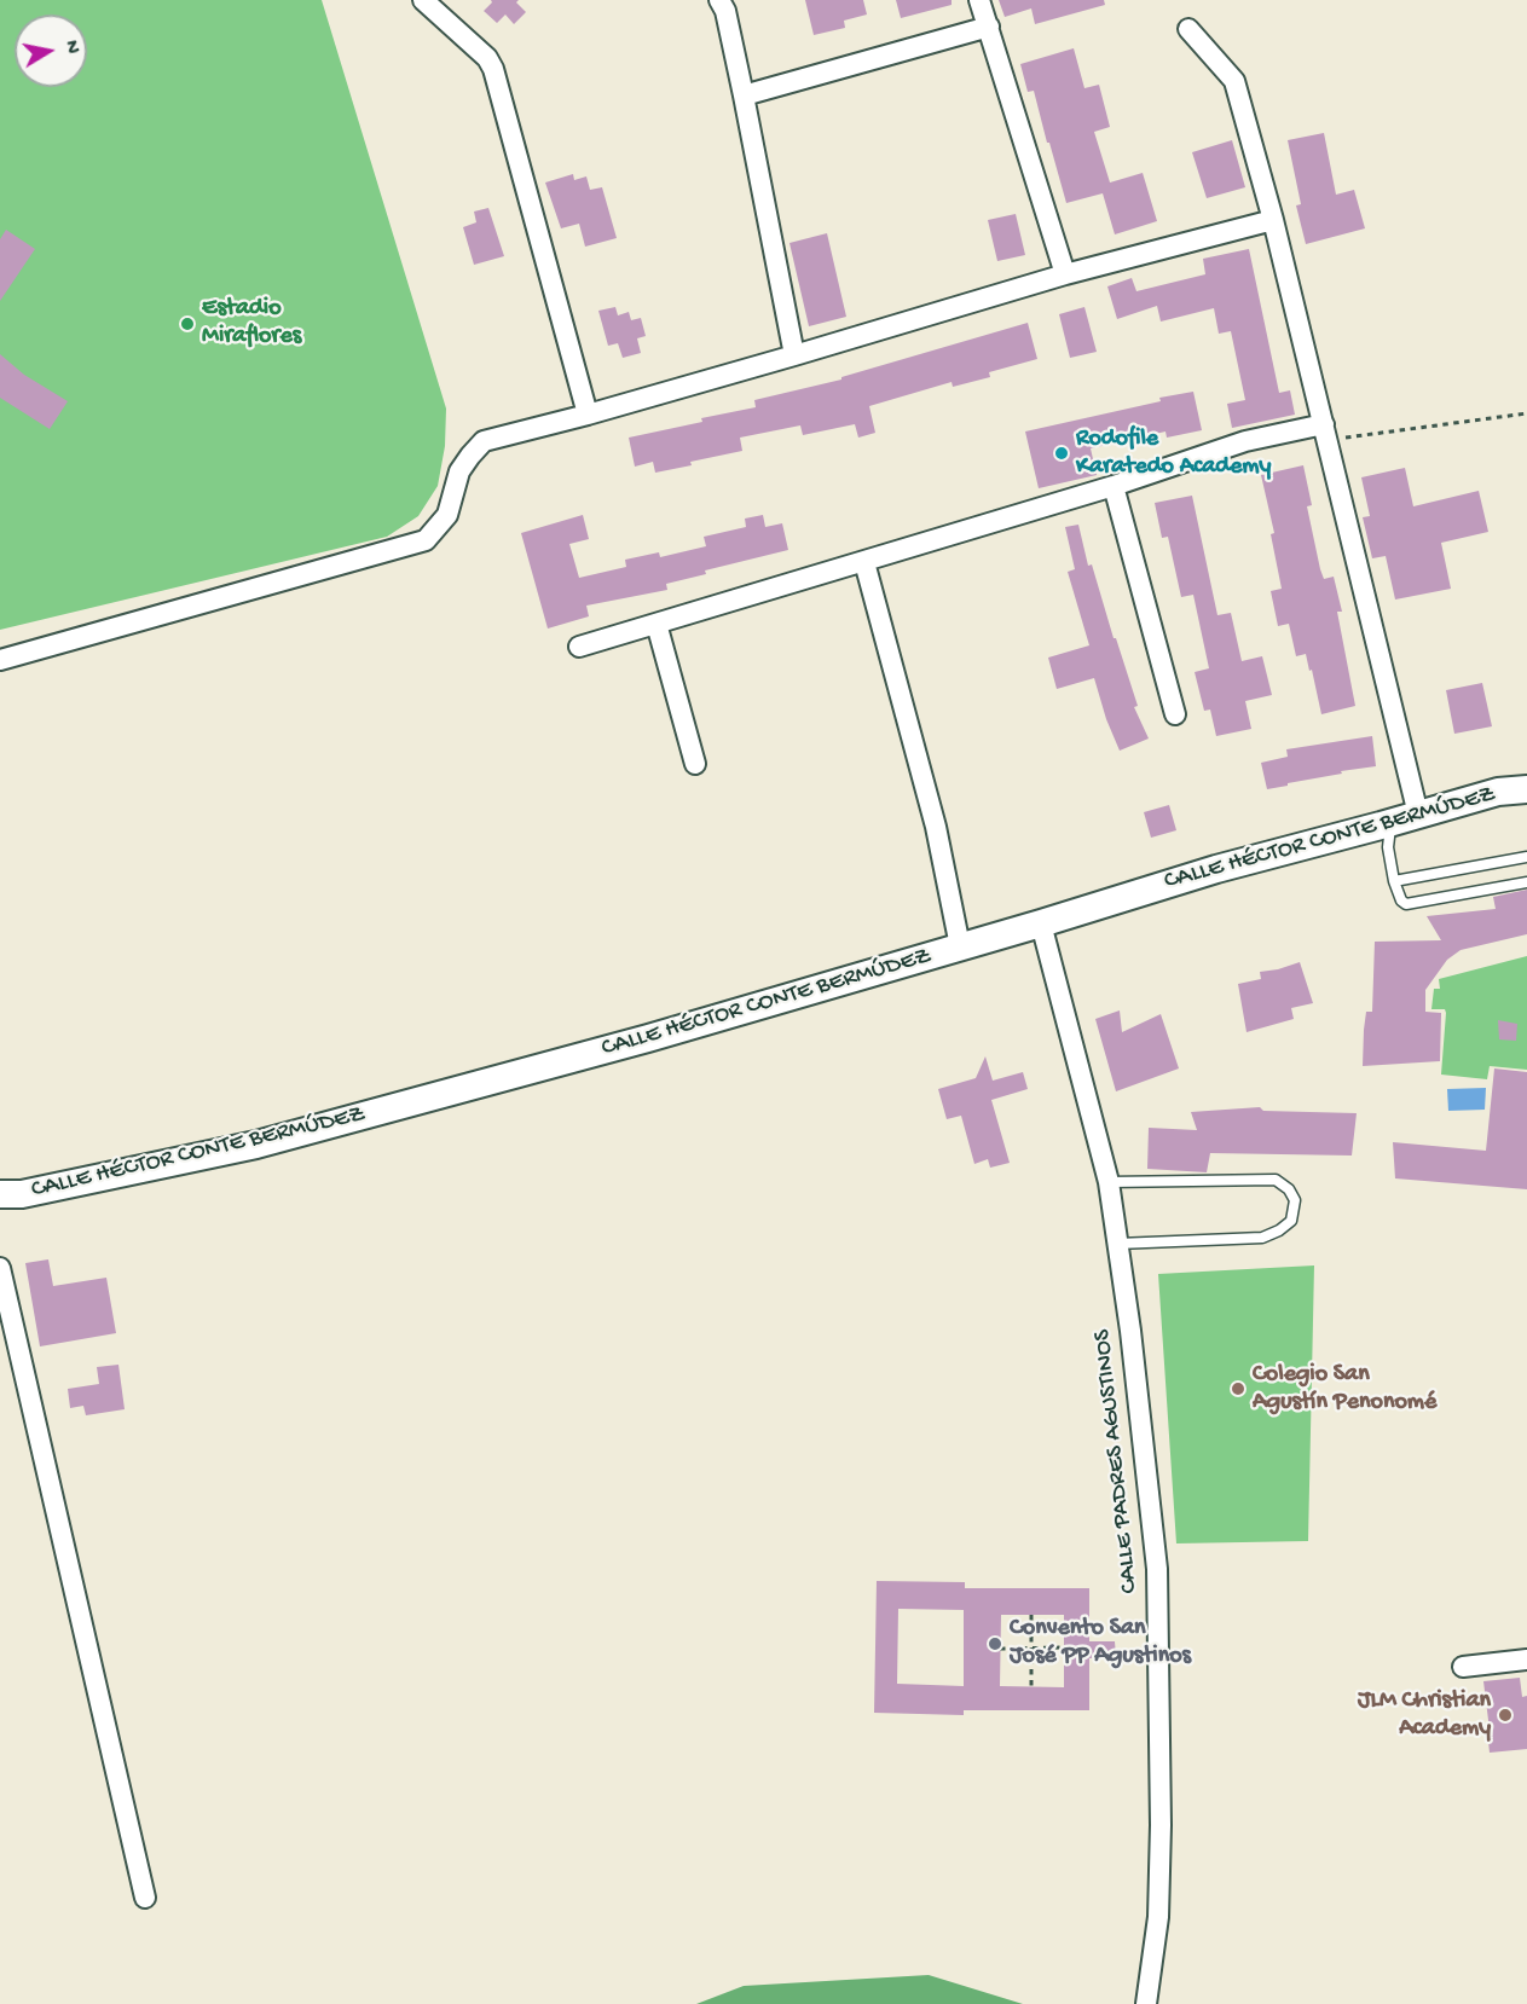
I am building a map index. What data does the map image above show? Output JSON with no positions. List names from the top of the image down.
{
  "streets": {
    "street": ["CALLE HÉCTOR CONTE BERMÚDEZ", "CALLE PADRES AGUSTINOS"]
  },
  "crossings": [
    ["CALLE HÉCTOR CONTE BERMÚDEZ", "CALLE PADRES AGUSTINOS"]
  ],
  "places": [
    "Estadio Miraflores",
    "Rodofile Karatedo Academy",
    "Colegio San Agustín Penonomé",
    "Convento San José PP Agustinos",
    "JLM Christian Academy"
  ],
  "north": "right"
}
